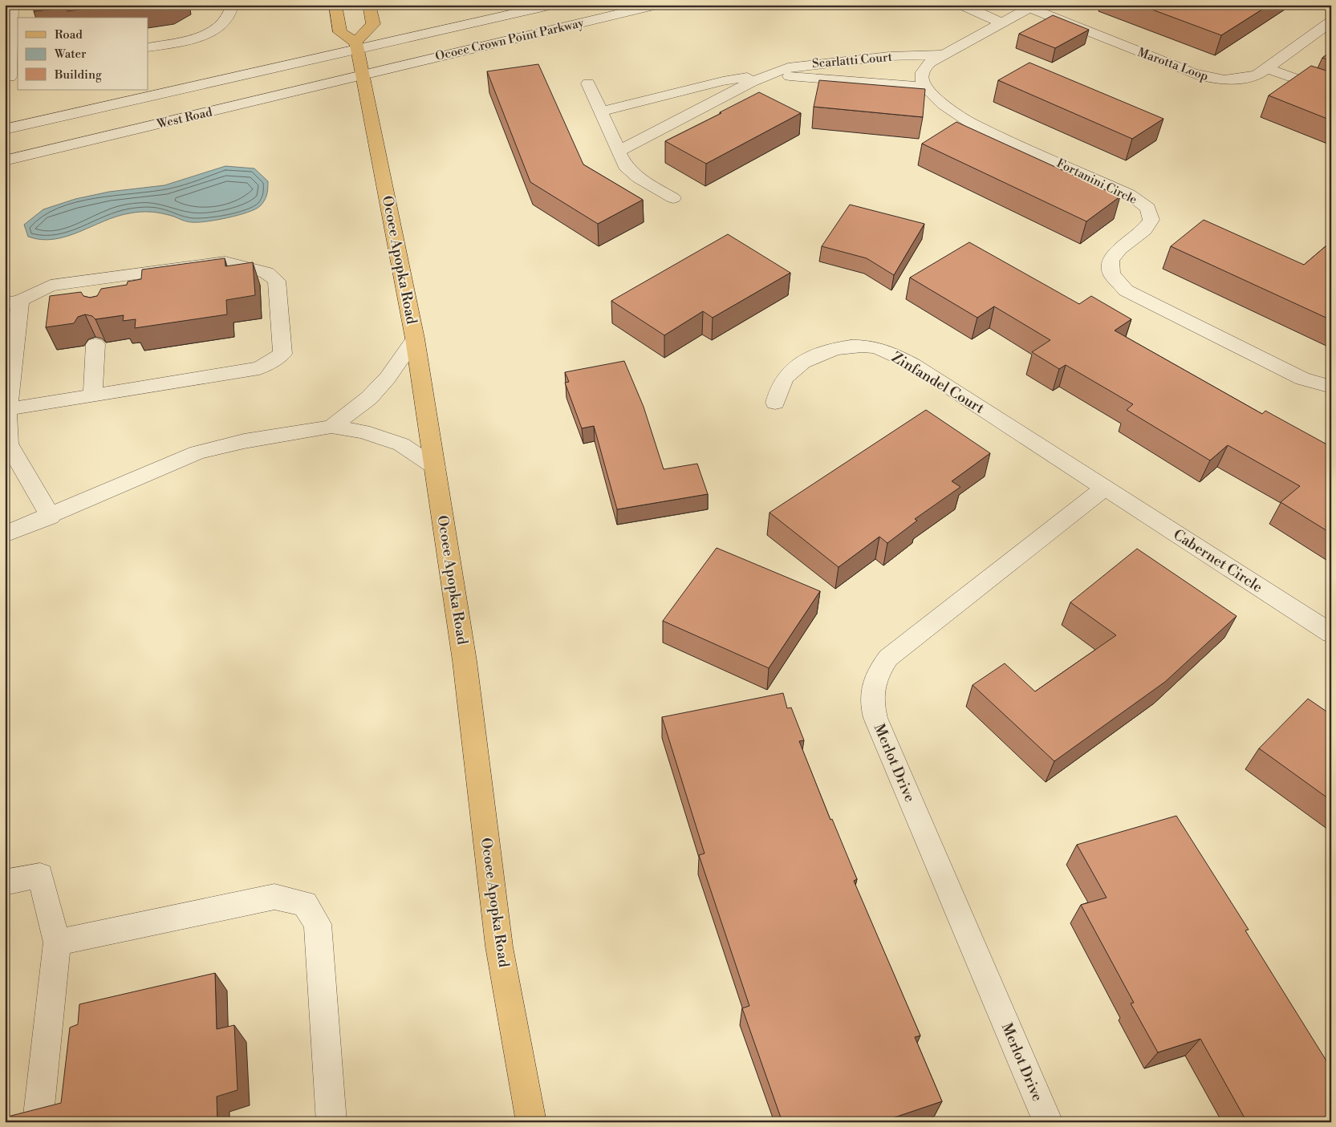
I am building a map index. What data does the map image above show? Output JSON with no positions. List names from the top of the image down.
{
  "streets": {
    "main road": ["Ocoee Apopka Road"],
    "street": [
      "Ocoee Crown Point Parkway",
      "Scarlatti Court",
      "Marotta Loop",
      "West Road",
      "Fortanini Circle",
      "Zinfandel Court",
      "Cabernet Circle",
      "Merlot Drive"
    ]
  },
  "crossings": [
    ["Ocoee Crown Point Parkway", "West Road"],
    ["Ocoee Crown Point Parkway", "Ocoee Apopka Road"],
    ["Scarlatti Court", "Fortanini Circle"],
    ["West Road", "Ocoee Apopka Road"],
    ["Zinfandel Court", "Cabernet Circle"],
    ["Zinfandel Court", "Merlot Drive"],
    ["Cabernet Circle", "Merlot Drive"]
  ],
  "legend": ["Road", "Water", "Building"]
}
